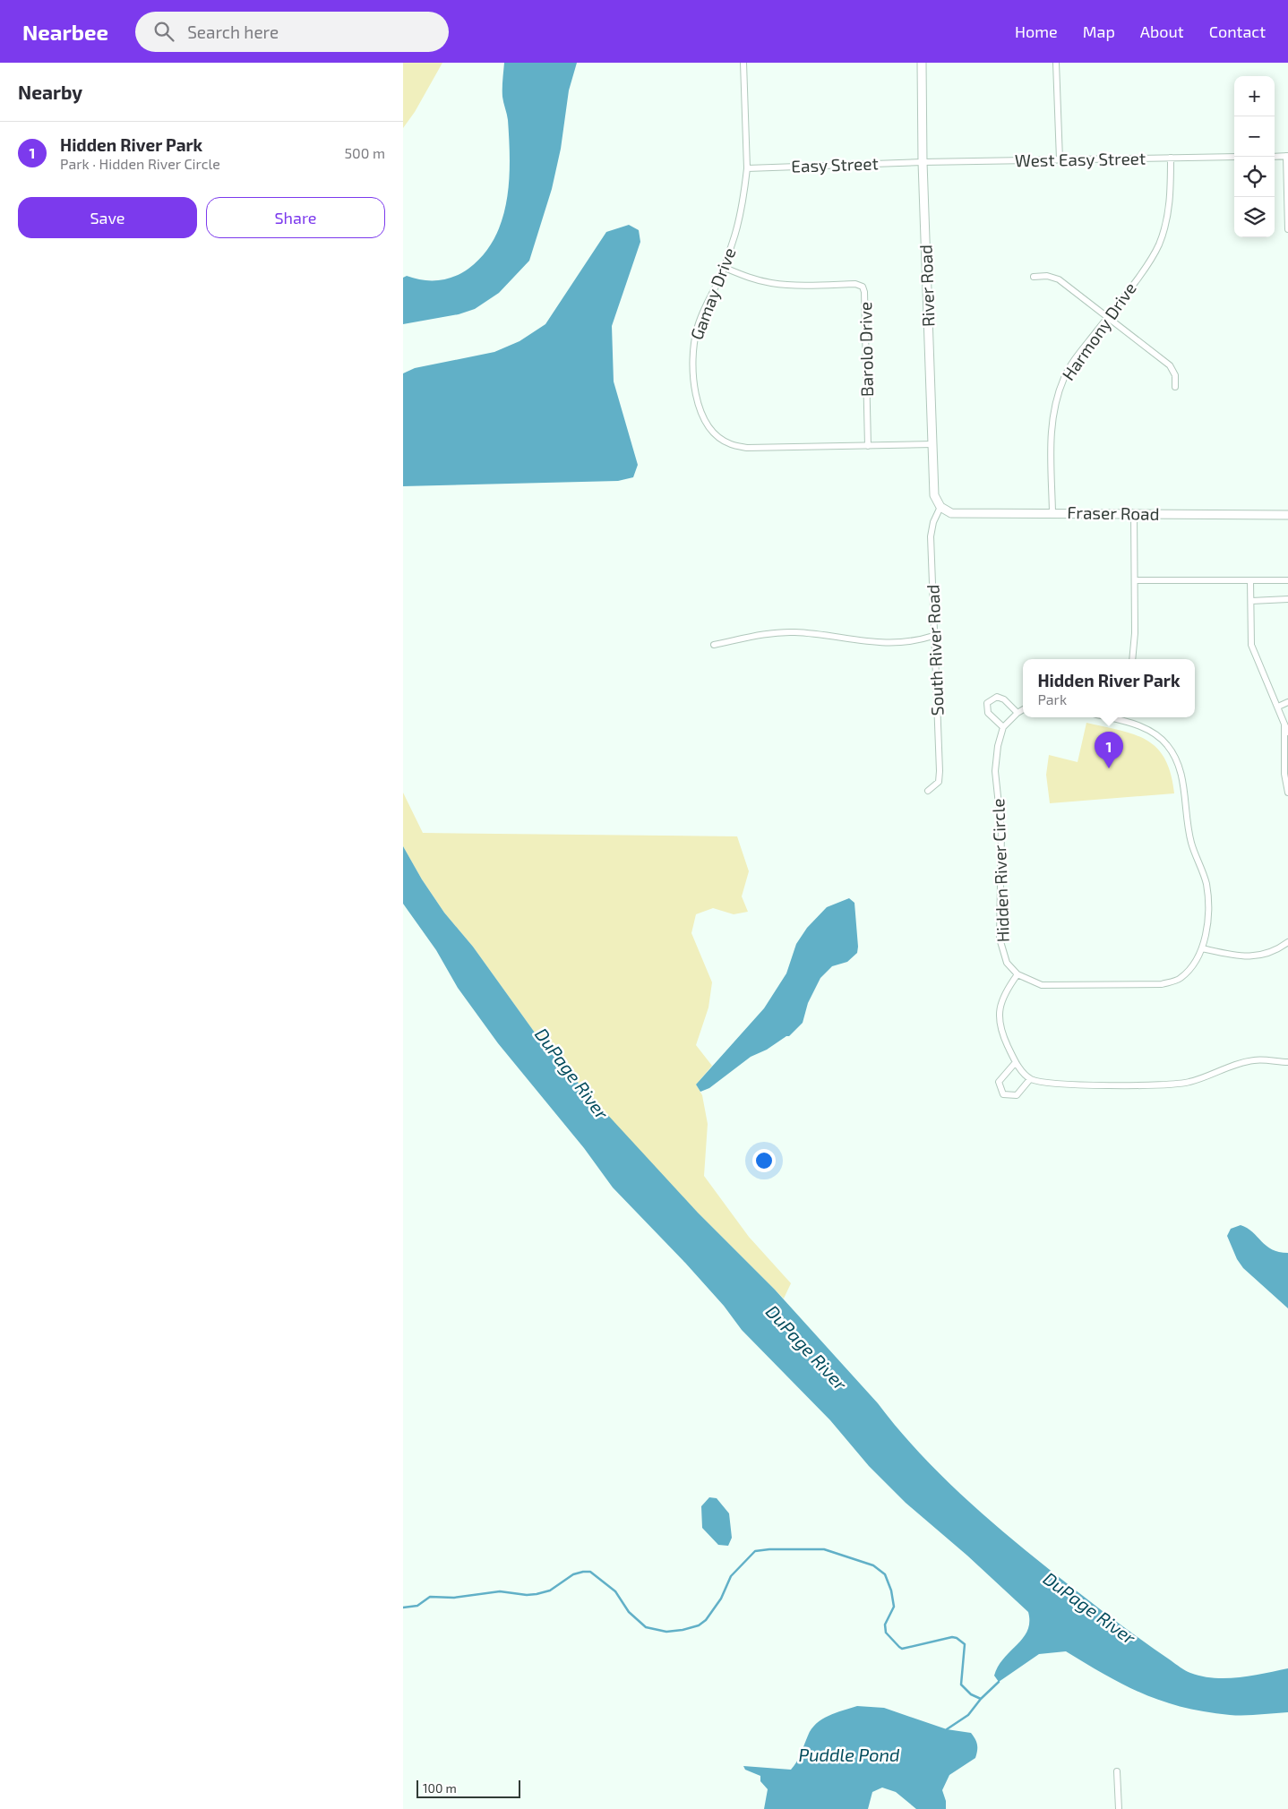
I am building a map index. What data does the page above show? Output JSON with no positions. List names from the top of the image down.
{
  "streets": {
    "street": [
      "West Easy Street",
      "Easy Street",
      "River Road",
      "Gamay Drive",
      "Harmony Drive",
      "Barolo Drive",
      "Fraser Road",
      "South River Road",
      "Hidden River Circle"
    ]
  },
  "crossings": [
    ["West Easy Street", "Easy Street"],
    ["West Easy Street", "River Road"],
    ["West Easy Street", "Harmony Drive"],
    ["Easy Street", "River Road"],
    ["Easy Street", "Gamay Drive"],
    ["River Road", "Gamay Drive"],
    ["River Road", "Fraser Road"],
    ["River Road", "South River Road"],
    ["Gamay Drive", "Barolo Drive"],
    ["Harmony Drive", "Fraser Road"],
    ["Fraser Road", "South River Road"]
  ],
  "water": ["DuPage River", "Puddle Pond"],
  "scale_bar": "100 m",
  "page": {
    "header": "Nearbee",
    "search": "Search here",
    "nav": [
      "Home",
      "Map",
      "About",
      "Contact"
    ],
    "heading": "Nearby",
    "map_buttons": ["+", "−"],
    "list": [
      {
        "mark": "1",
        "name": "Hidden River Park",
        "note": "Park · Hidden River Circle",
        "value": "500 m"
      }
    ],
    "buttons": ["Save", "Share"],
    "popup": ["Hidden River Park", "Park"],
    "pins": "1",
    "scale": "100 m"
  }
}
